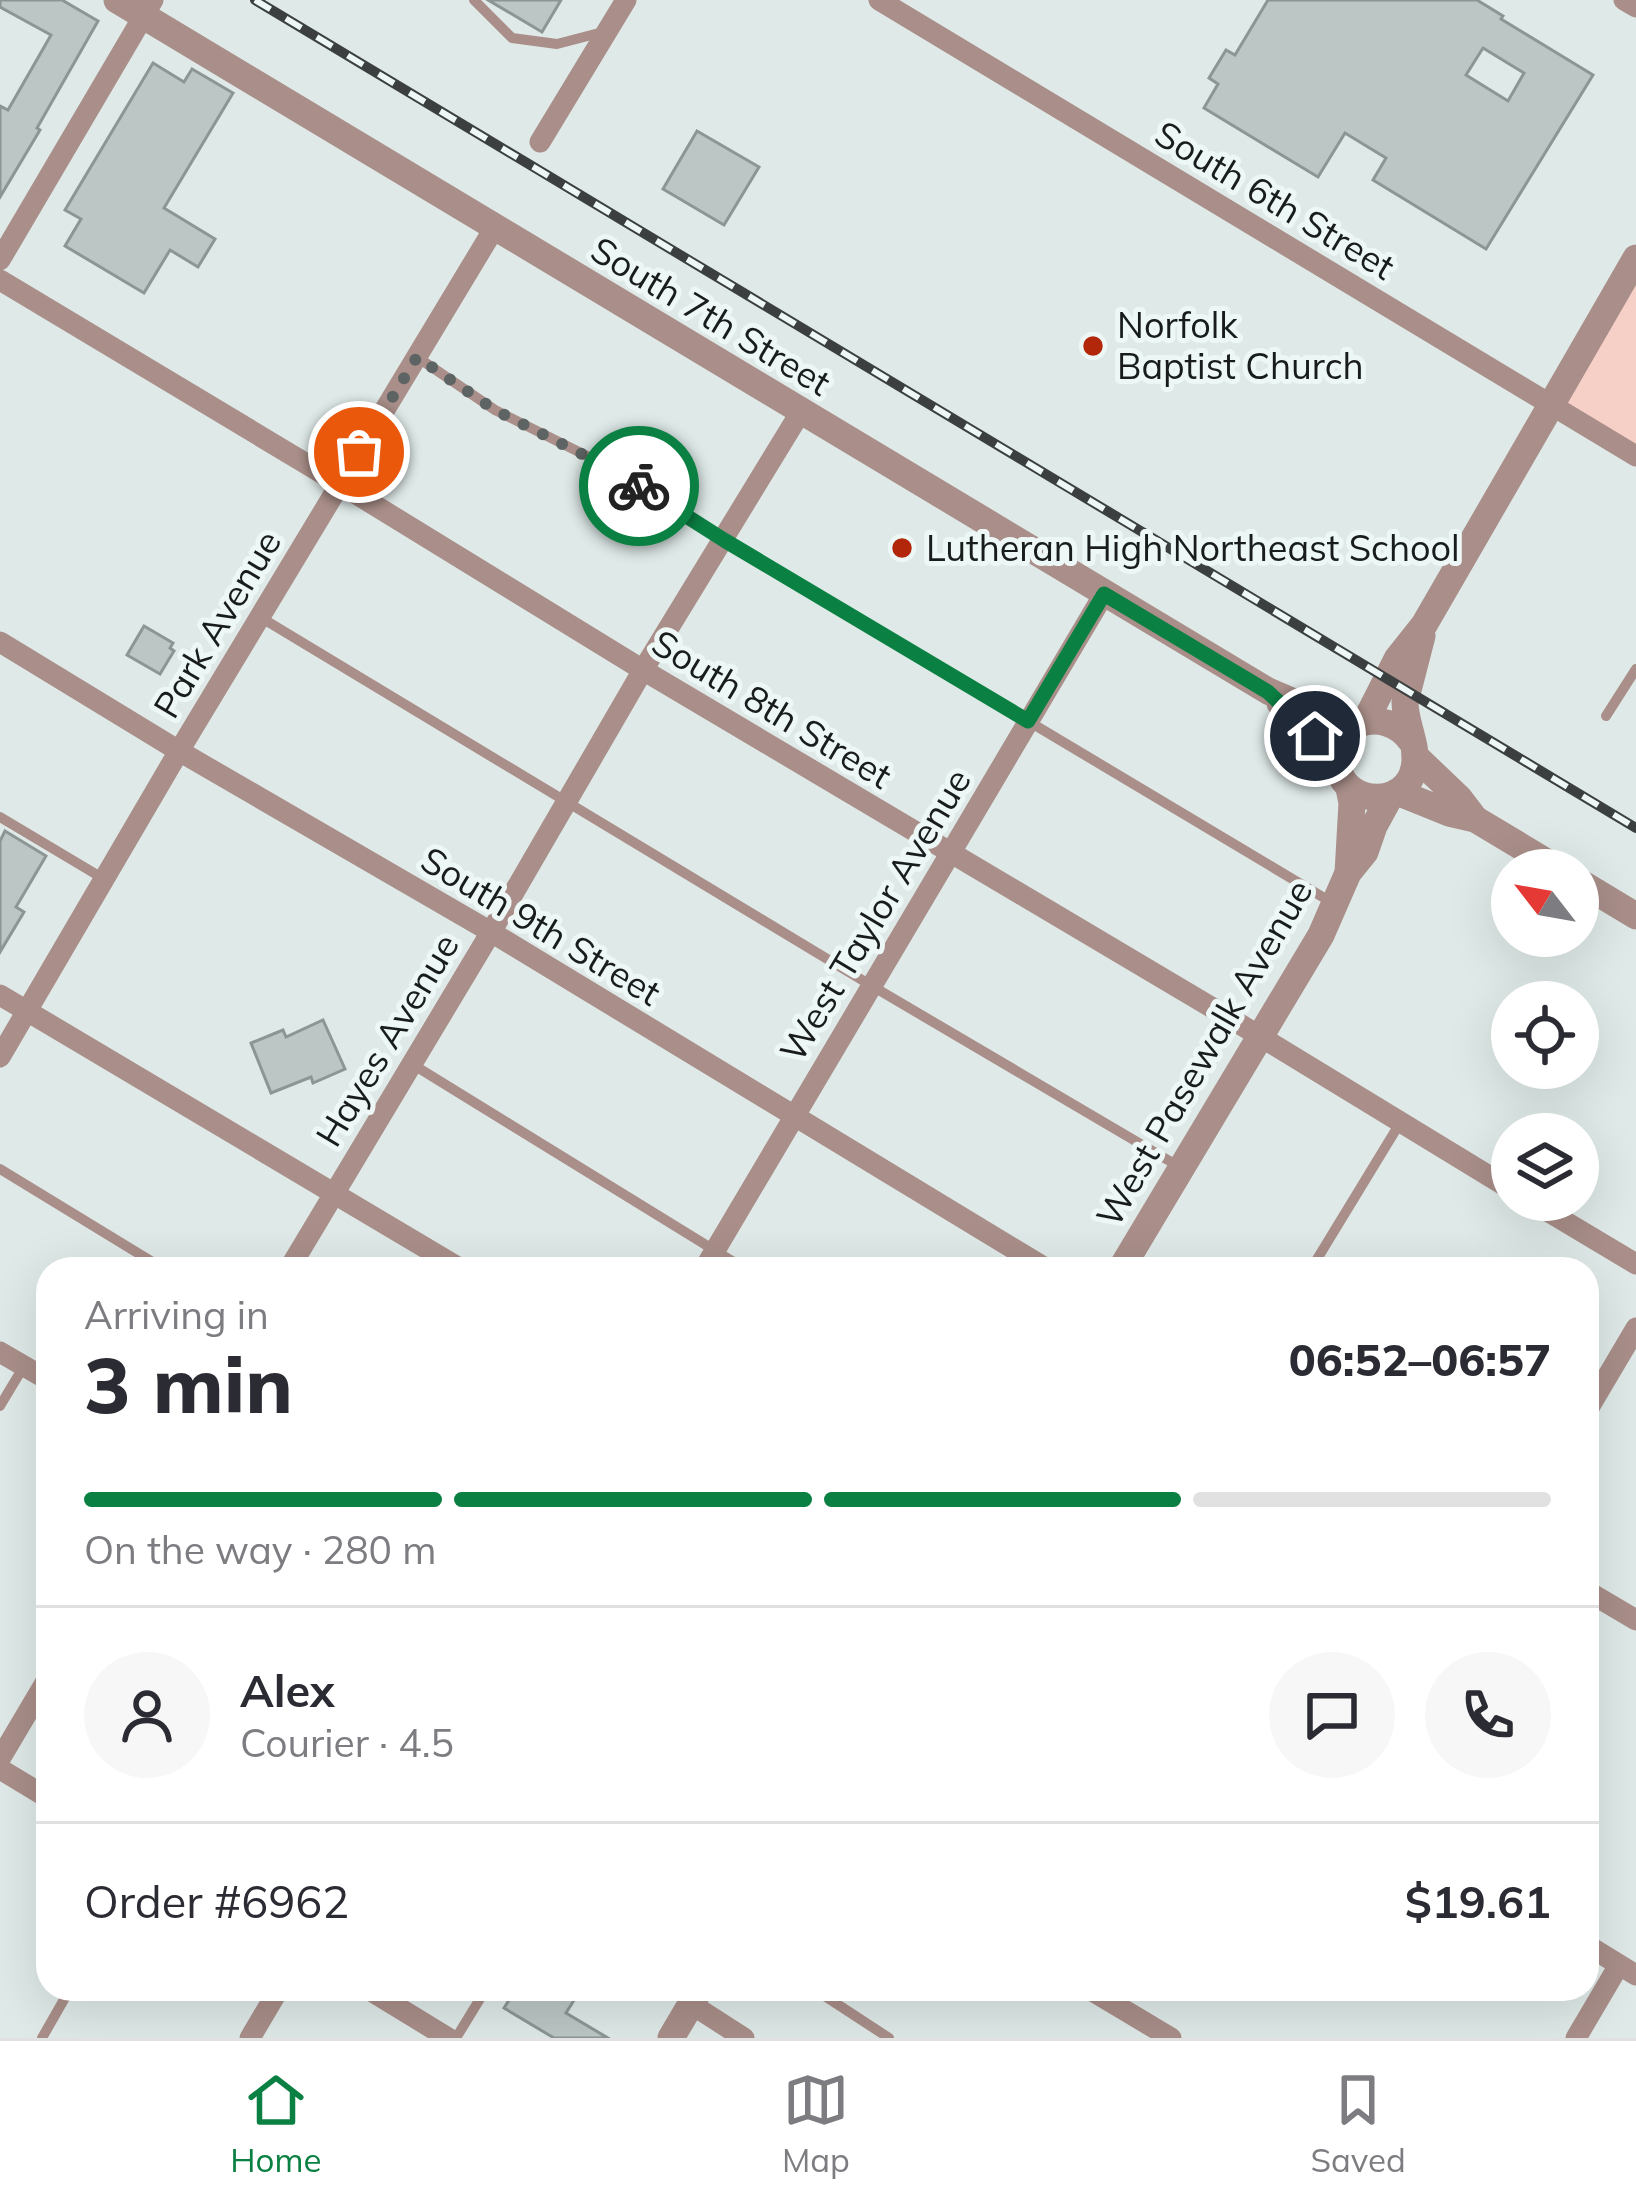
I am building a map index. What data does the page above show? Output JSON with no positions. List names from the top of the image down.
{
  "streets": {
    "street": [
      "South 6th Street",
      "South 7th Street",
      "Park Avenue",
      "South 8th Street",
      "West Taylor Avenue",
      "South 9th Street",
      "Hayes Avenue",
      "West Pasewalk Avenue"
    ]
  },
  "crossings": [
    ["South 7th Street", "Park Avenue"],
    ["South 7th Street", "West Taylor Avenue"],
    ["South 7th Street", "Hayes Avenue"],
    ["South 7th Street", "West Pasewalk Avenue"],
    ["Park Avenue", "South 8th Street"],
    ["Park Avenue", "South 9th Street"],
    ["South 8th Street", "West Taylor Avenue"],
    ["South 8th Street", "Hayes Avenue"],
    ["South 8th Street", "West Pasewalk Avenue"],
    ["West Taylor Avenue", "South 9th Street"],
    ["South 9th Street", "Hayes Avenue"]
  ],
  "places": ["Norfolk Baptist Church", "Lutheran High Northeast School"],
  "north": "top left",
  "page": {
    "heading": ["3 min", "Arriving in", "06:52–06:57"],
    "panel": [
      "Alex",
      "Courier · 4.5",
      "Order #6962",
      "$19.61"
    ],
    "bar": "On the way · 280 m",
    "tabs": ["Home", "Map", "Saved"]
  }
}
